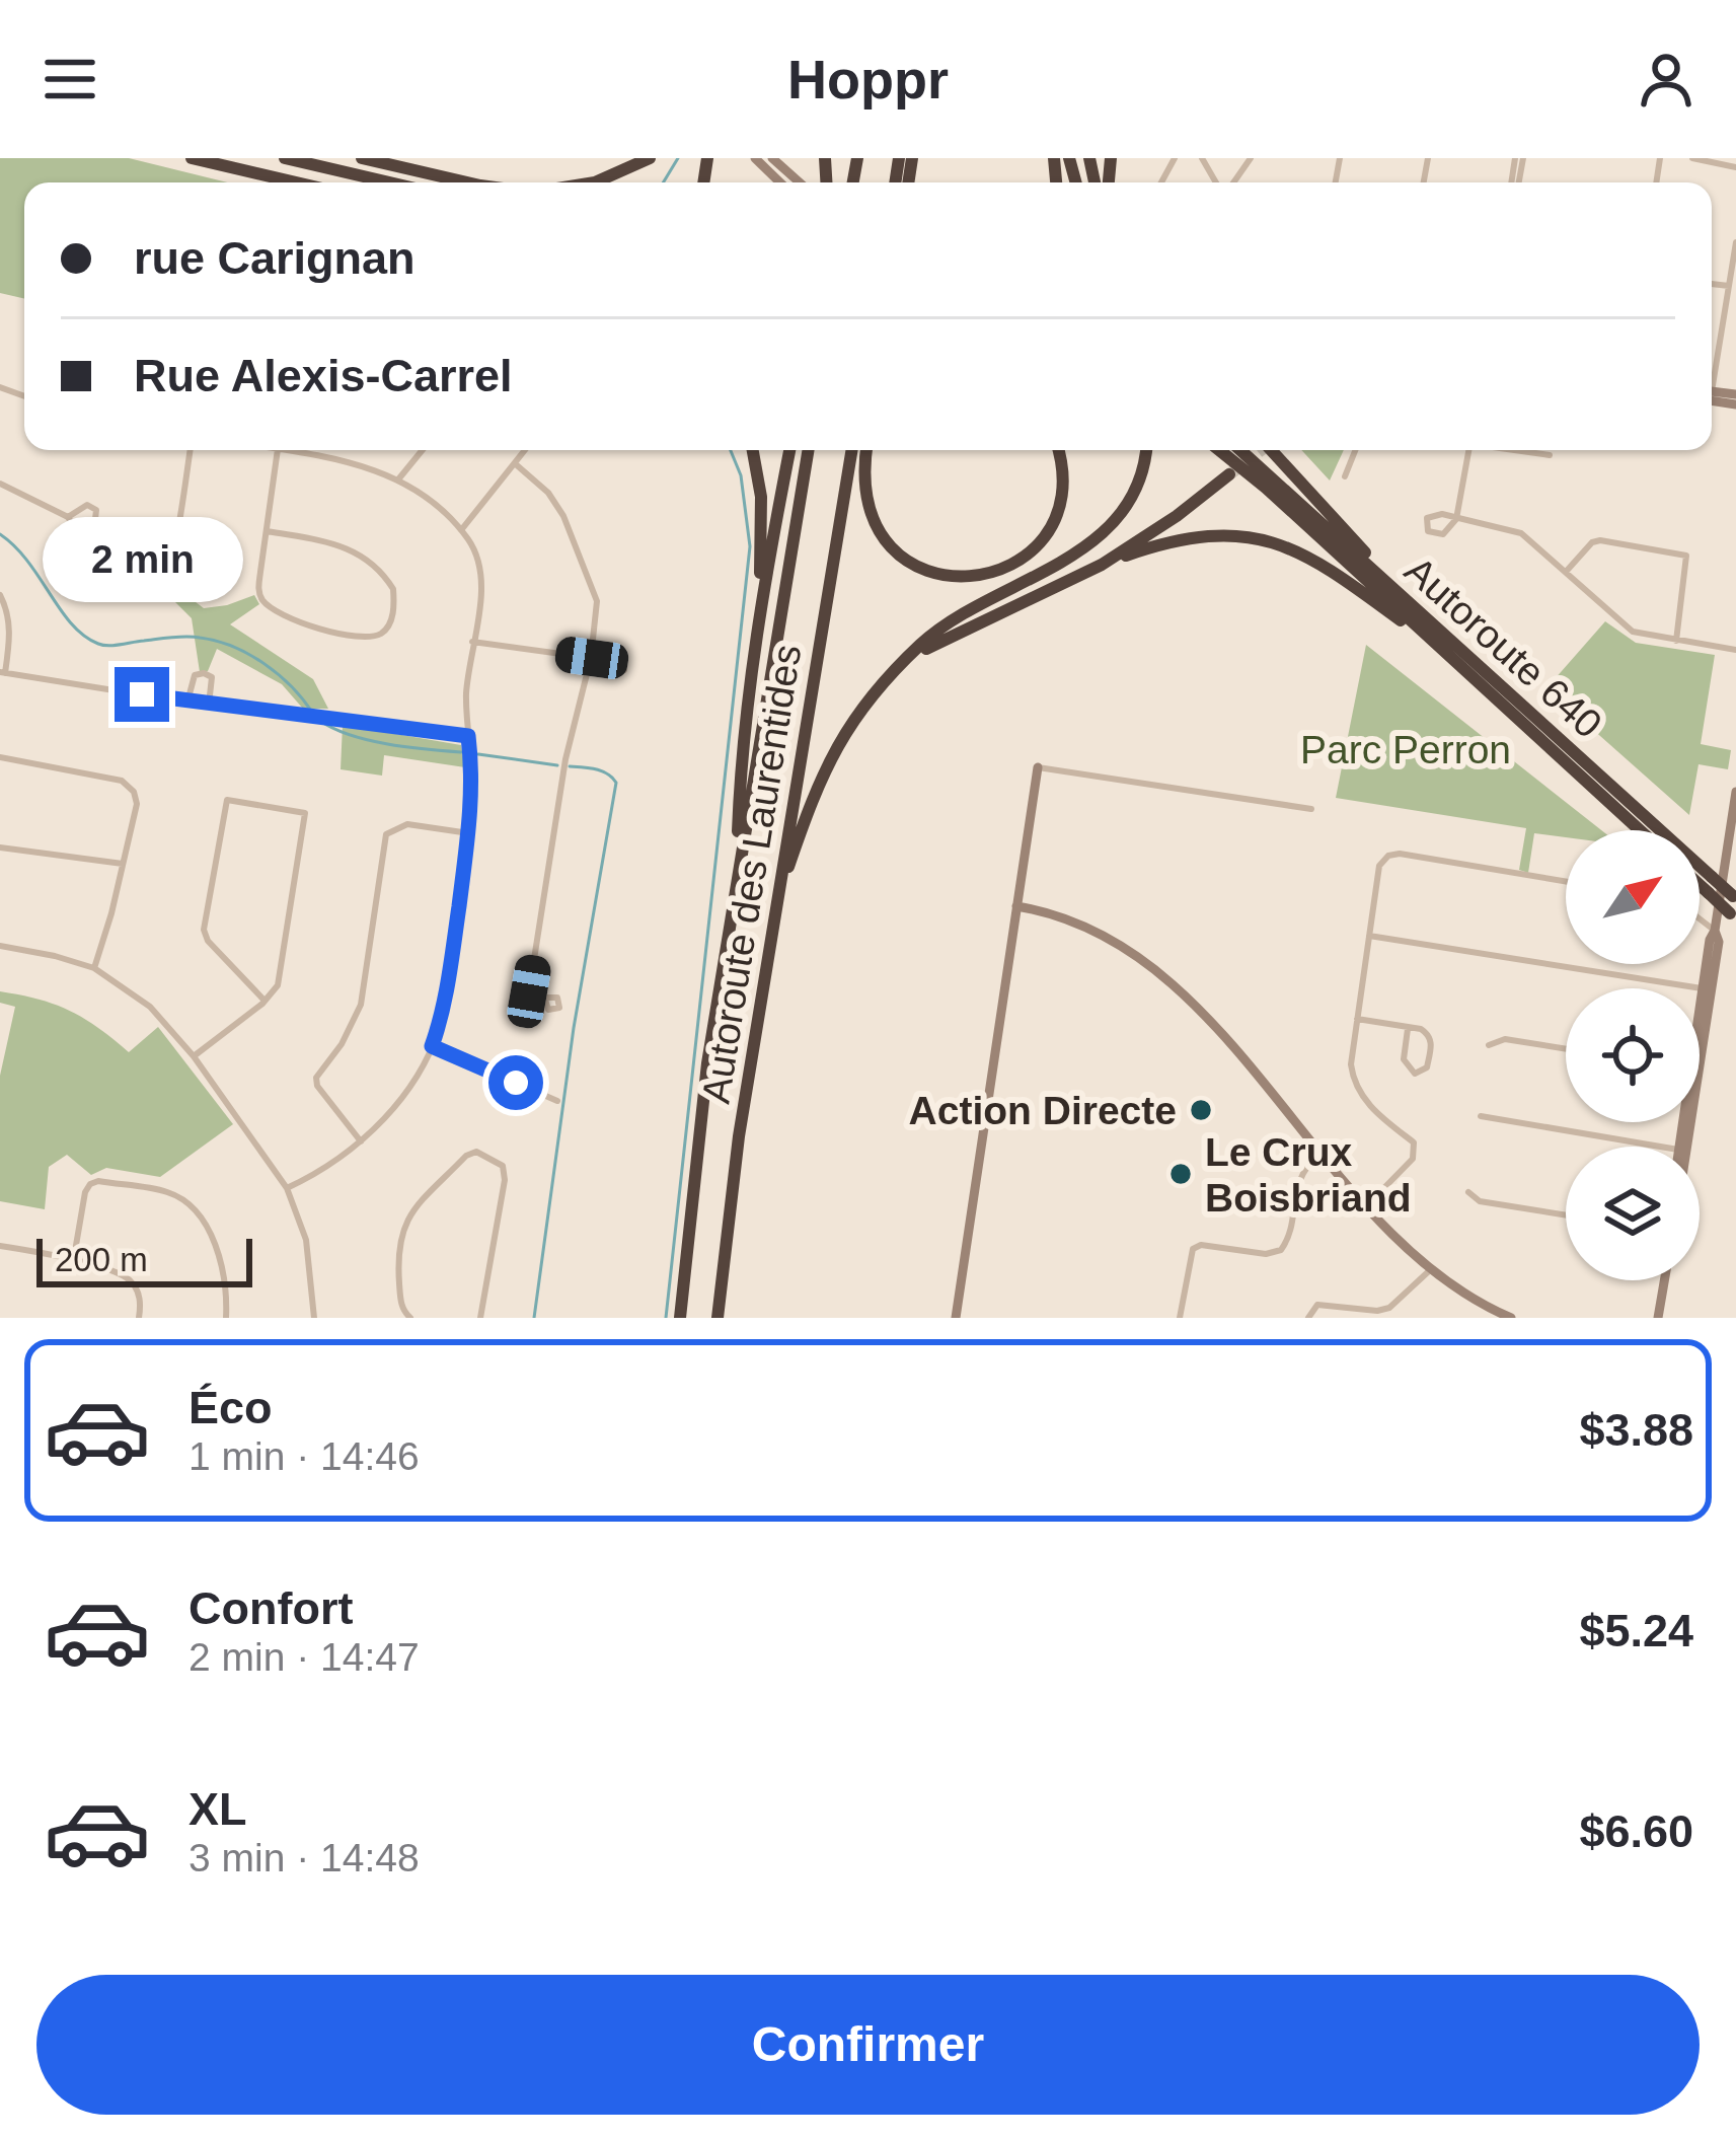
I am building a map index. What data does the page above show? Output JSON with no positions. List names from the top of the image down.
{
  "streets": {
    "highway": ["Autoroute 640", "Autoroute des Laurentides"]
  },
  "parks": ["Parc Perron"],
  "places": ["Action Directe", "Le Crux Boisbriand"],
  "scale_bar": "200 m",
  "north": "top right",
  "page": {
    "header": "Hoppr",
    "banner": ["rue Carignan", "Rue Alexis-Carrel"],
    "bubble": "2 min",
    "scale": "200 m",
    "list": [
      {
        "name": "Éco",
        "note": "1 min · 14:46",
        "value": "$3.88"
      },
      {
        "name": "Confort",
        "note": "2 min · 14:47",
        "value": "$5.24"
      },
      {
        "name": "XL",
        "note": "3 min · 14:48",
        "value": "$6.60"
      }
    ],
    "buttons": "Confirmer"
  }
}
